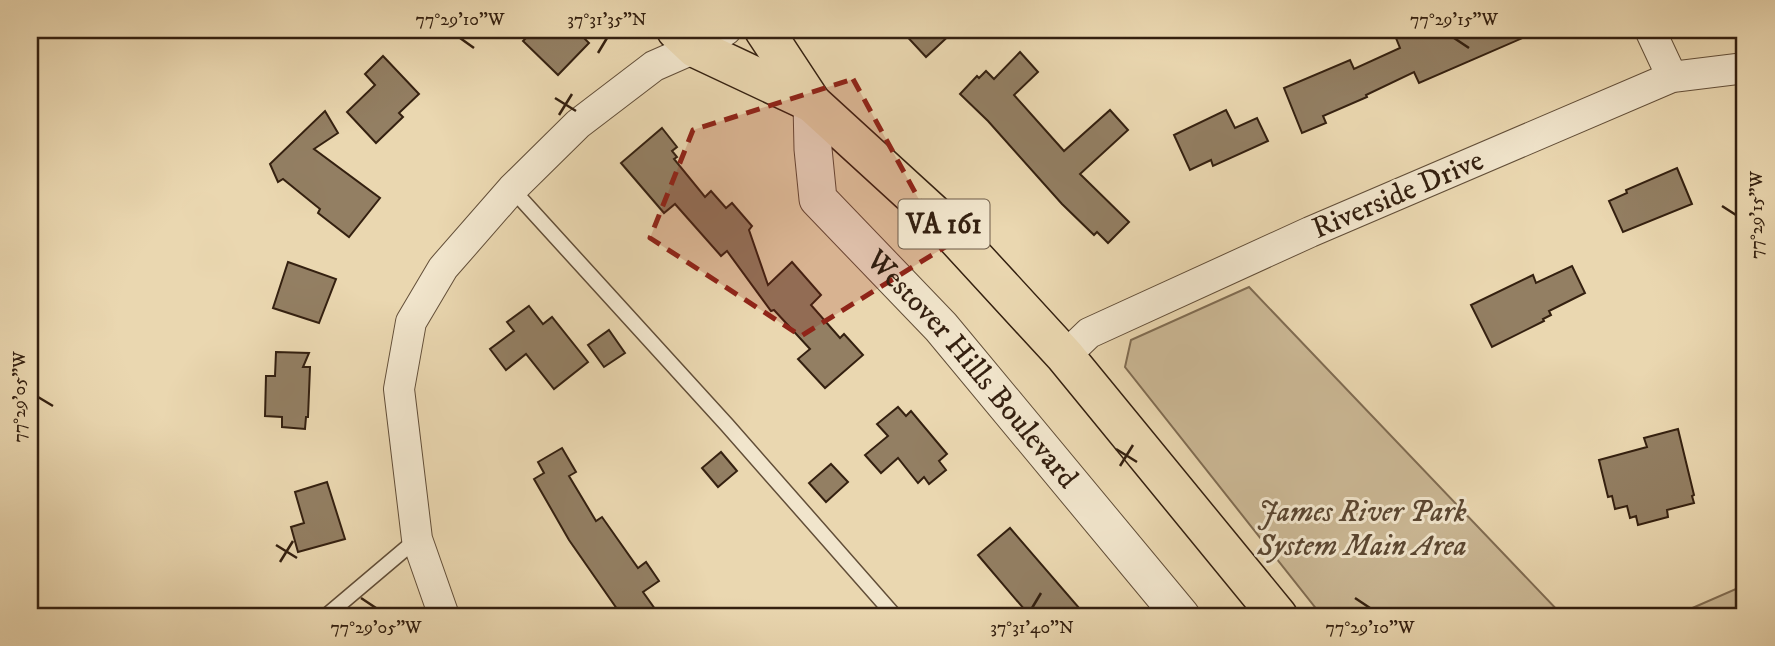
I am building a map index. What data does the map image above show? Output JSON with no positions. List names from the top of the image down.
{
  "streets": {
    "main road": ["VA 161"],
    "street": ["Riverside Drive", "Westover Hills Boulevard"]
  },
  "crossings": [
    ["Riverside Drive", "VA 161"],
    ["VA 161", "Westover Hills Boulevard"]
  ],
  "parks": ["James River Park System Main Area"],
  "coordinates": [
    "77°29'10\"W",
    "37°31'35\"N",
    "77°29'15\"W",
    "77°29'05\"W",
    "37°31'40\"N"
  ]
}
